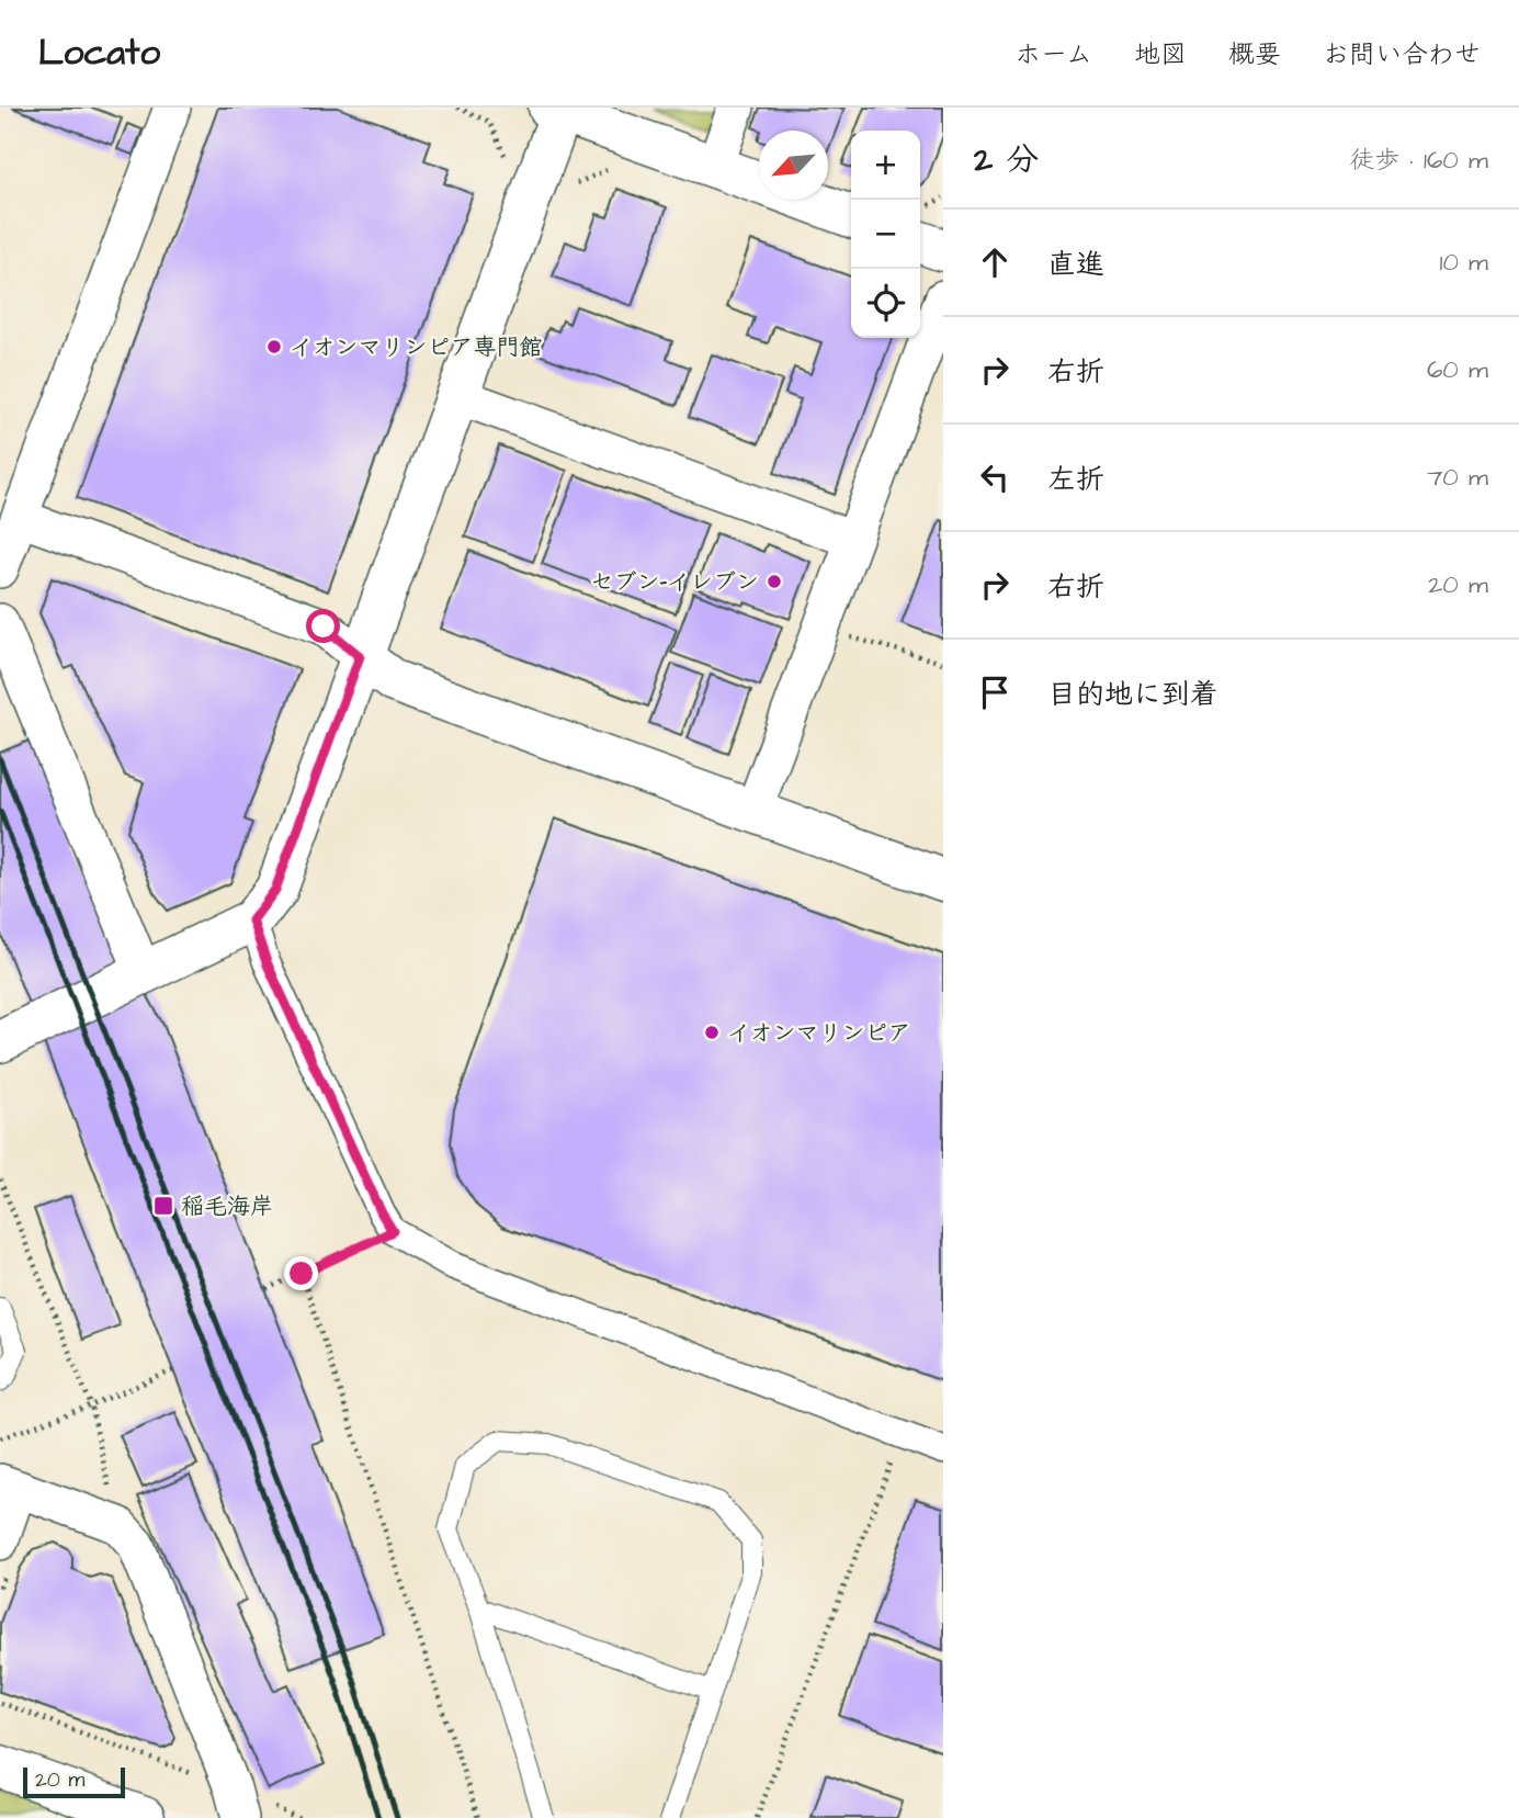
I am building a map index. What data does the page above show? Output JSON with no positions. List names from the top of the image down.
{
  "places": {
    "other": ["イオンマリンピア専門館", "セブン-イレブン", "イオンマリンピア"],
    "transit": ["稲毛海岸"]
  },
  "scale_bar": "20 m",
  "north": "bottom left",
  "page": {
    "header": "Locato",
    "nav": [
      "ホーム",
      "地図",
      "概要",
      "お問い合わせ"
    ],
    "heading": ["2 分", "徒歩 · 160 m"],
    "map_buttons": ["+", "−"],
    "list": [
      ["直進", "10 m"],
      ["右折", "60 m"],
      ["左折", "70 m"],
      ["右折", "20 m"],
      "目的地に到着"
    ],
    "scale": "20 m"
  }
}
